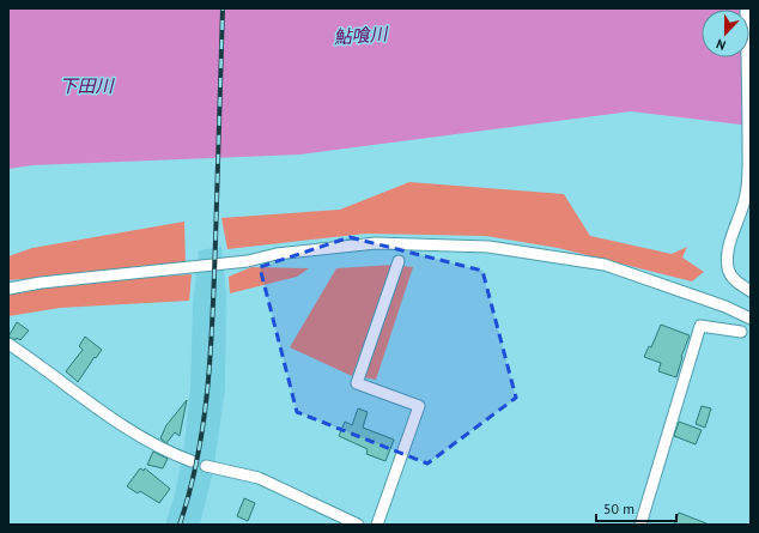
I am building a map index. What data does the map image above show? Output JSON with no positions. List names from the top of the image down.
{
  "water": ["鮎喰川", "下田川"],
  "scale_bar": "50 m",
  "north": "bottom"
}
